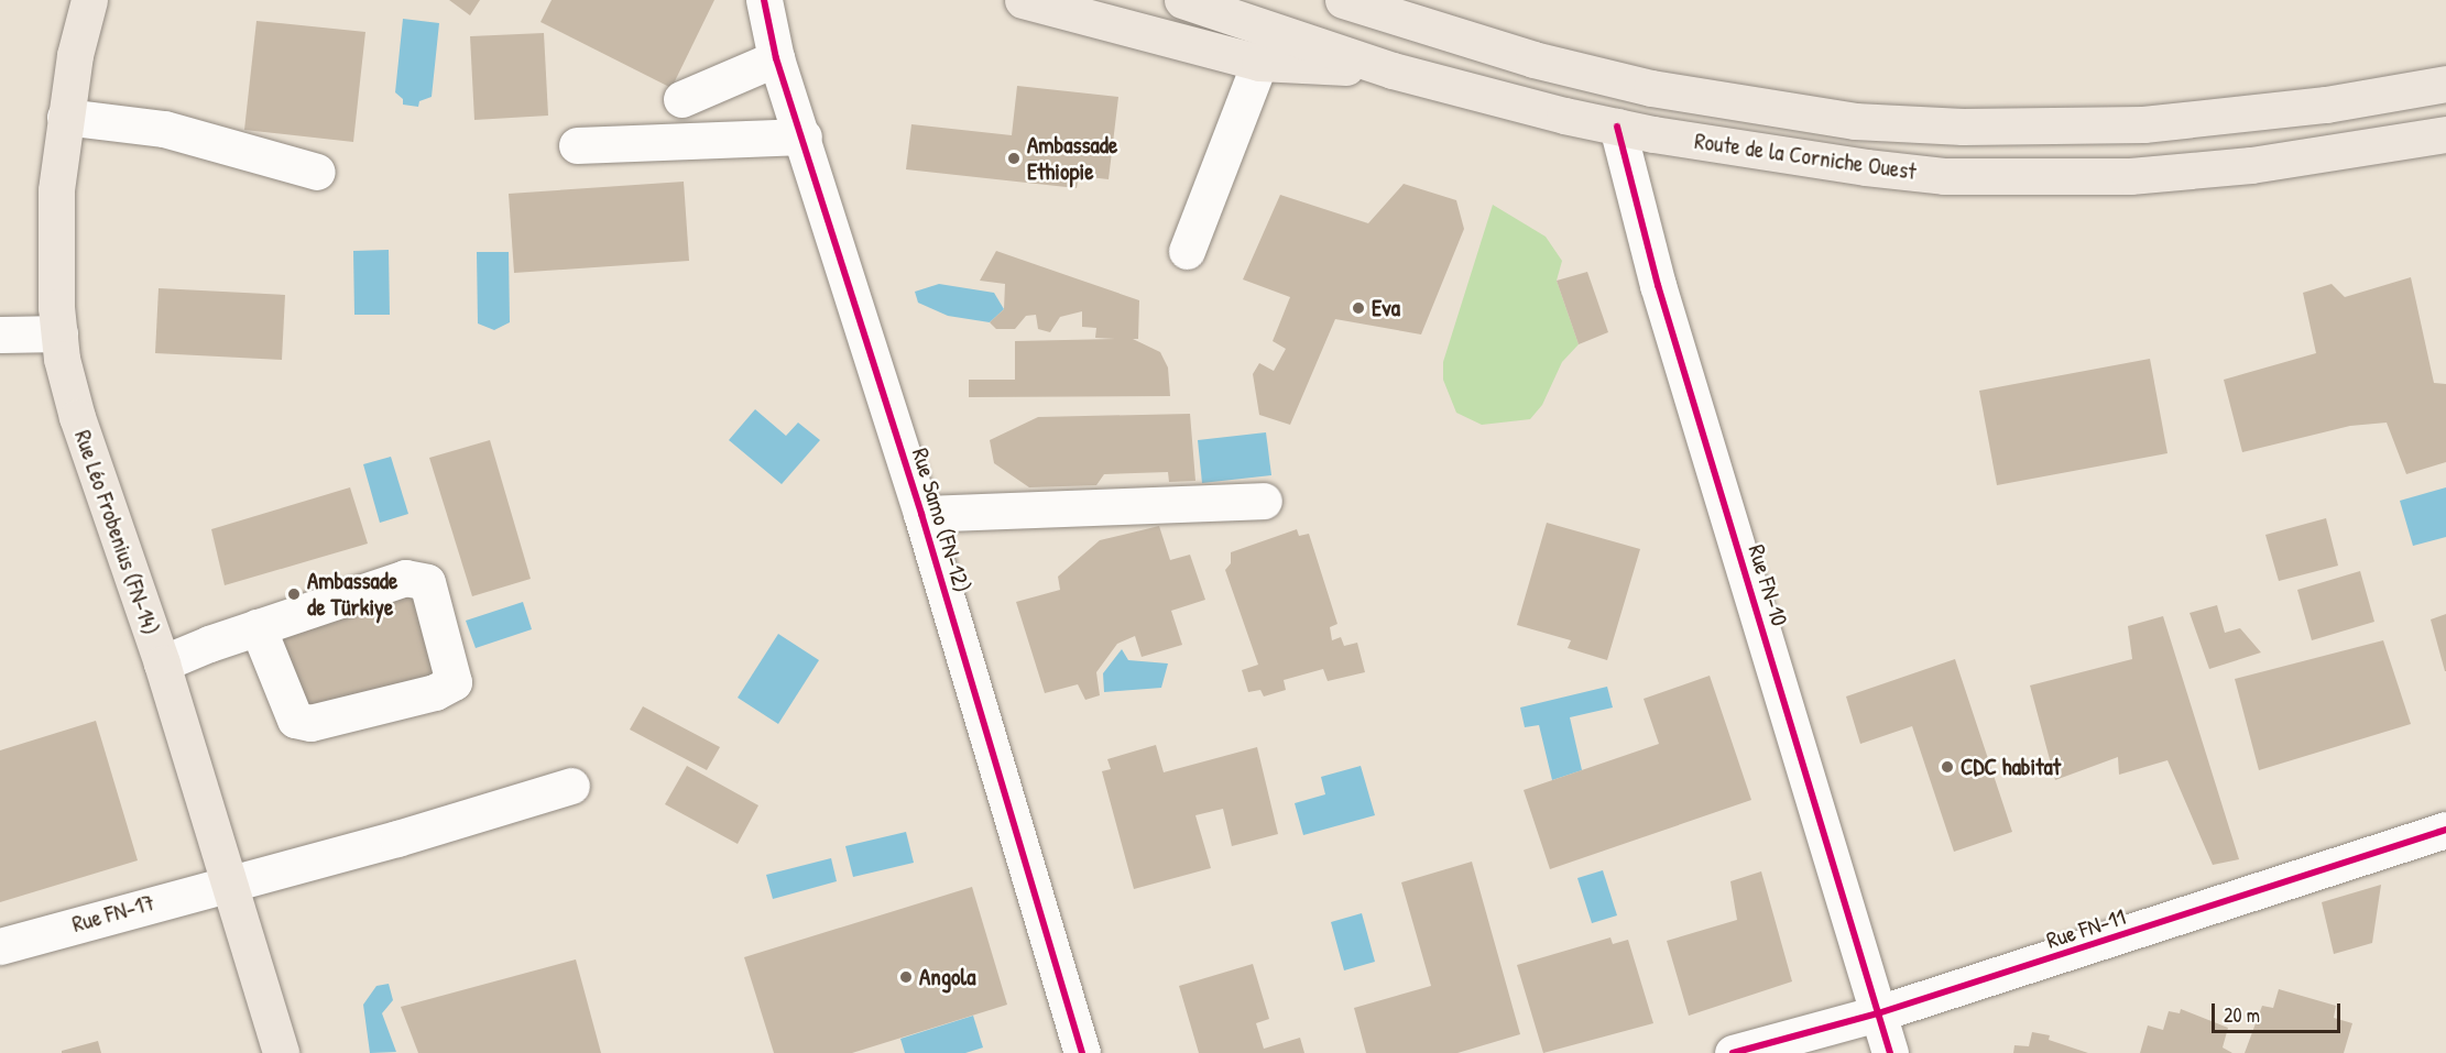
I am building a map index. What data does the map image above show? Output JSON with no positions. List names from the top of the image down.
{
  "streets": {
    "main road": ["Route de la Corniche Ouest", "Rue Léo Frobenius (FN-14)"],
    "street": [
      "Rue Samo (FN-12)",
      "Rue FN-10",
      "Rue FN-17",
      "Rue FN-11"
    ]
  },
  "crossings": [
    ["Route de la Corniche Ouest", "Rue FN-10"],
    ["Rue Léo Frobenius (FN-14)", "Rue FN-17"],
    ["Rue FN-10", "Rue FN-11"]
  ],
  "places": [
    "Ambassade Ethiopie",
    "Eva",
    "Ambassade de Türkiye",
    "CDC habitat",
    "Angola"
  ],
  "scale_bar": "20 m"
}
